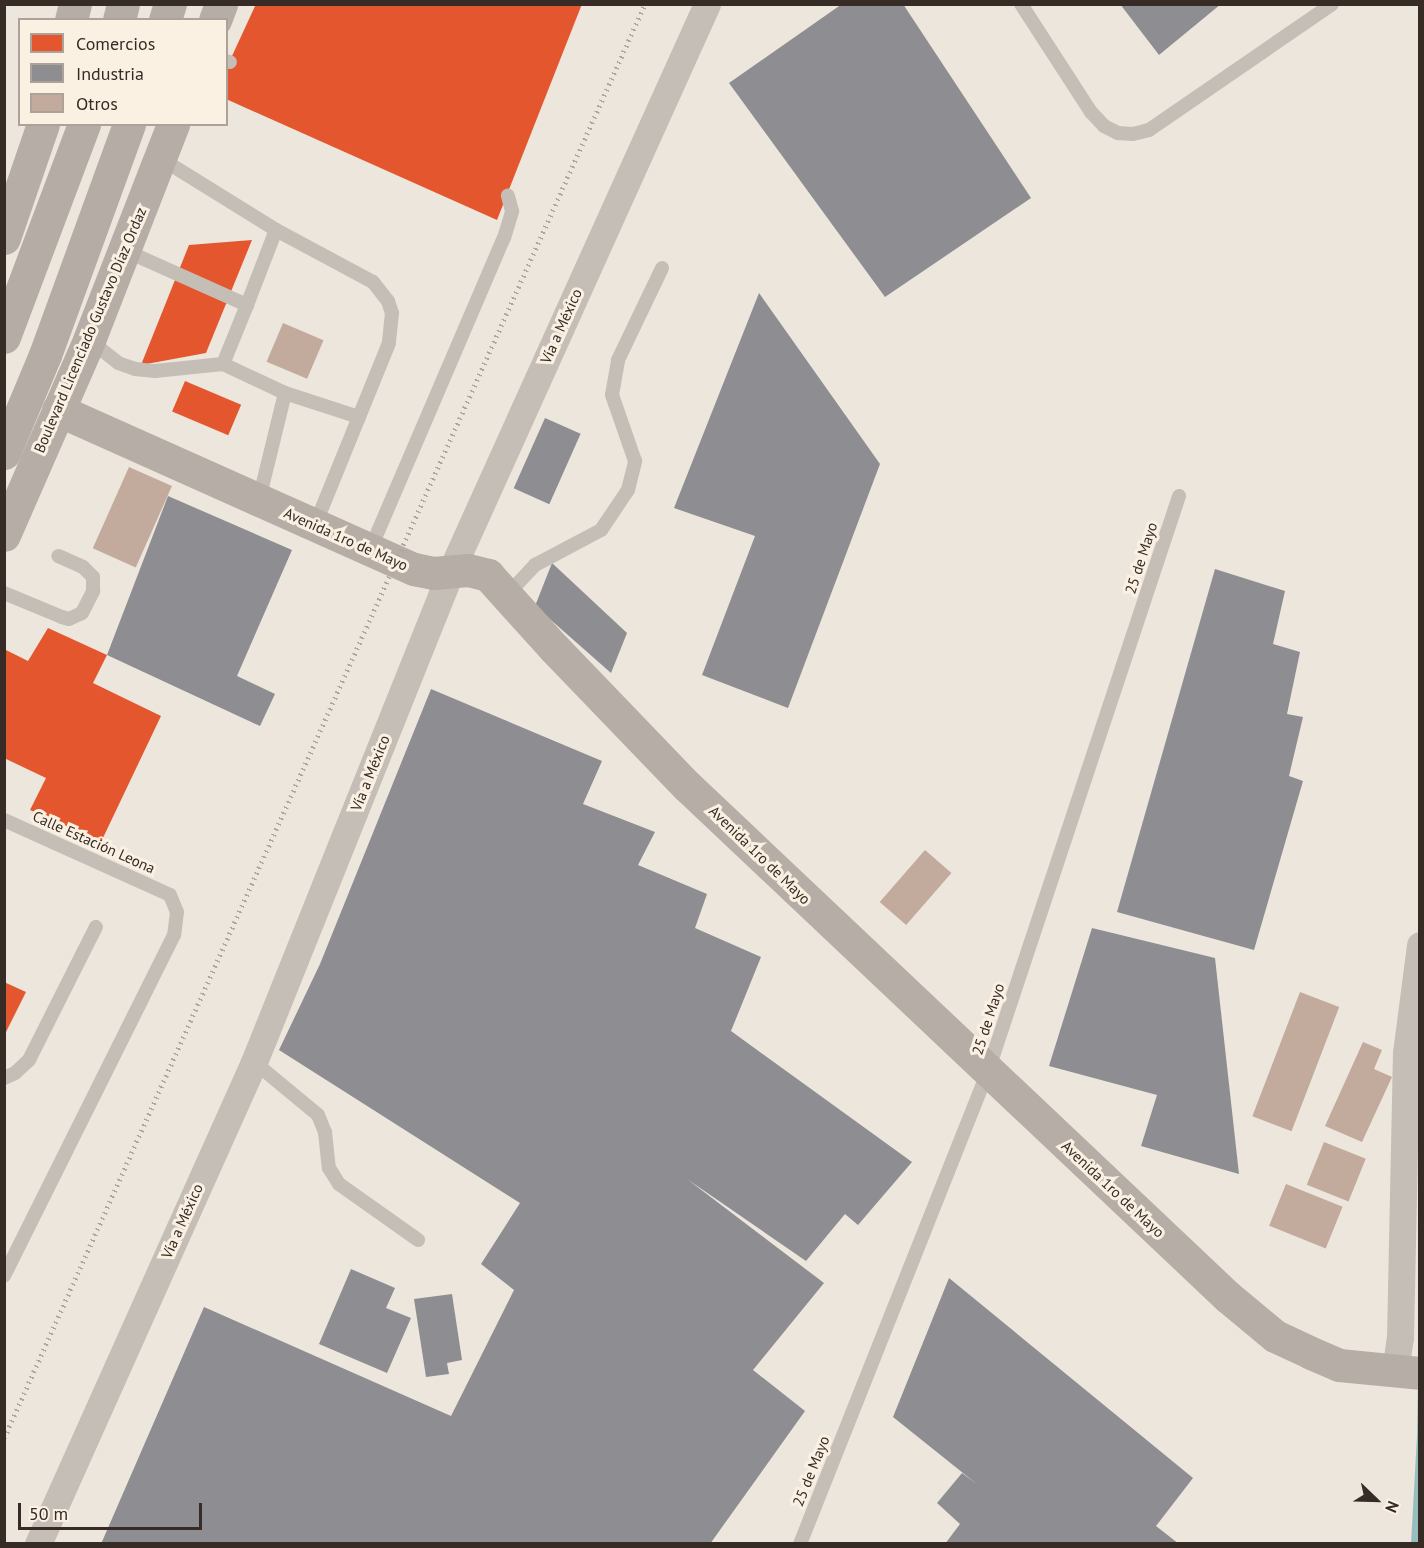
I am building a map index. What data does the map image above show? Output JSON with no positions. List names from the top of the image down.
{
  "streets": {
    "main road": ["Boulevard Licenciado Gustavo Díaz Ordaz"],
    "street": ["Vía a México", "Avenida 1ro de Mayo"],
    "lane": ["25 de Mayo", "Calle Estación Leona"]
  },
  "crossings": [
    ["Vía a México", "Avenida 1ro de Mayo"],
    ["Boulevard Licenciado Gustavo Díaz Ordaz", "Avenida 1ro de Mayo"],
    ["Avenida 1ro de Mayo", "25 de Mayo"]
  ],
  "legend": ["Comercios", "Industria", "Otros"],
  "scale_bar": "50 m",
  "north": "bottom right"
}
